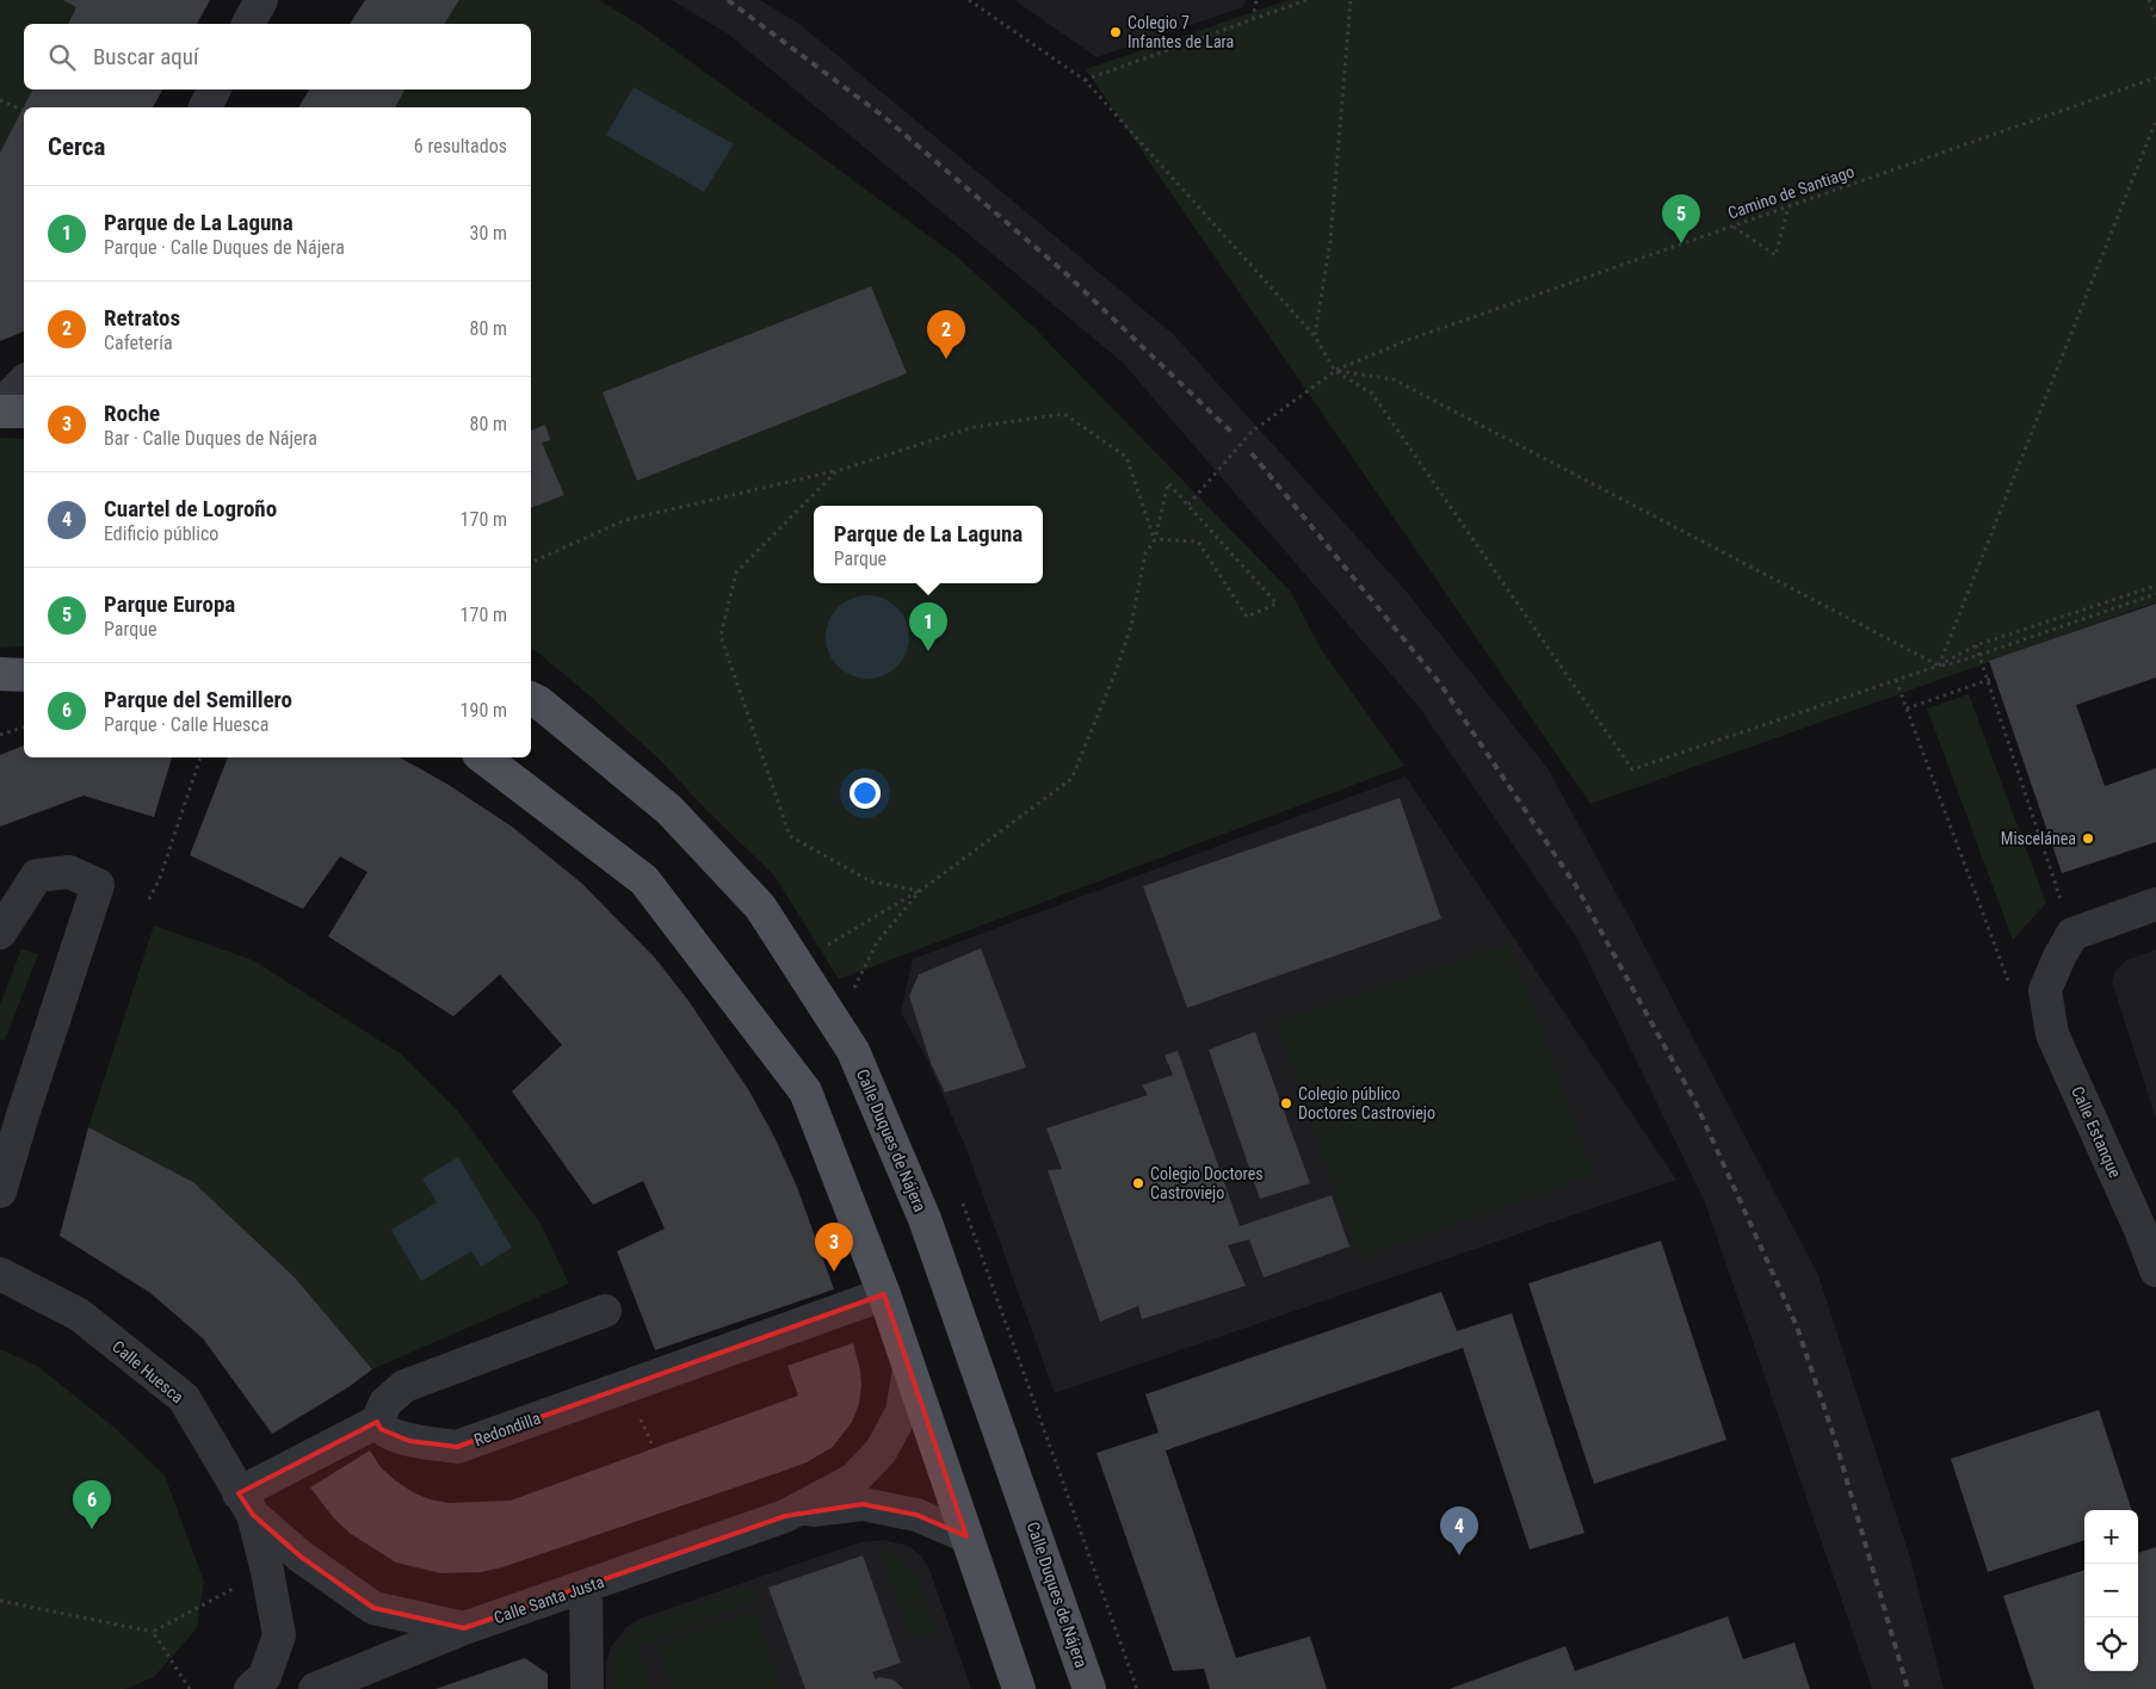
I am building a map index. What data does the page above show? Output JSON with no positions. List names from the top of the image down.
{
  "streets": {
    "main road": ["Calle Duques de Nájera"],
    "street": [
      "Calle Estanque",
      "Calle Huesca",
      "Redondilla",
      "Calle Santa Justa"
    ],
    "path": ["Camino de Santiago"]
  },
  "crossings": [
    ["Calle Huesca", "Calle Santa Justa"]
  ],
  "places": [
    "Colegio 7 Infantes de Lara",
    "Miscelánea",
    "Colegio público Doctores Castroviejo",
    "Colegio Doctores Castroviejo"
  ],
  "page": {
    "search": "Buscar aquí",
    "heading": ["Cerca", "6 resultados"],
    "list": [
      {
        "mark": "1",
        "name": "Parque de La Laguna",
        "note": "Parque · Calle Duques de Nájera",
        "value": "30 m"
      },
      {
        "mark": "2",
        "name": "Retratos",
        "note": "Cafetería",
        "value": "80 m"
      },
      {
        "mark": "3",
        "name": "Roche",
        "note": "Bar · Calle Duques de Nájera",
        "value": "80 m"
      },
      {
        "mark": "4",
        "name": "Cuartel de Logroño",
        "note": "Edificio público",
        "value": "170 m"
      },
      {
        "mark": "5",
        "name": "Parque Europa",
        "note": "Parque",
        "value": "170 m"
      },
      {
        "mark": "6",
        "name": "Parque del Semillero",
        "note": "Parque · Calle Huesca",
        "value": "190 m"
      }
    ],
    "pins": [
      "5",
      "2",
      "1",
      "3",
      "6",
      "4"
    ],
    "popup": ["Parque de La Laguna", "Parque"],
    "map_buttons": ["+", "−"]
  }
}
